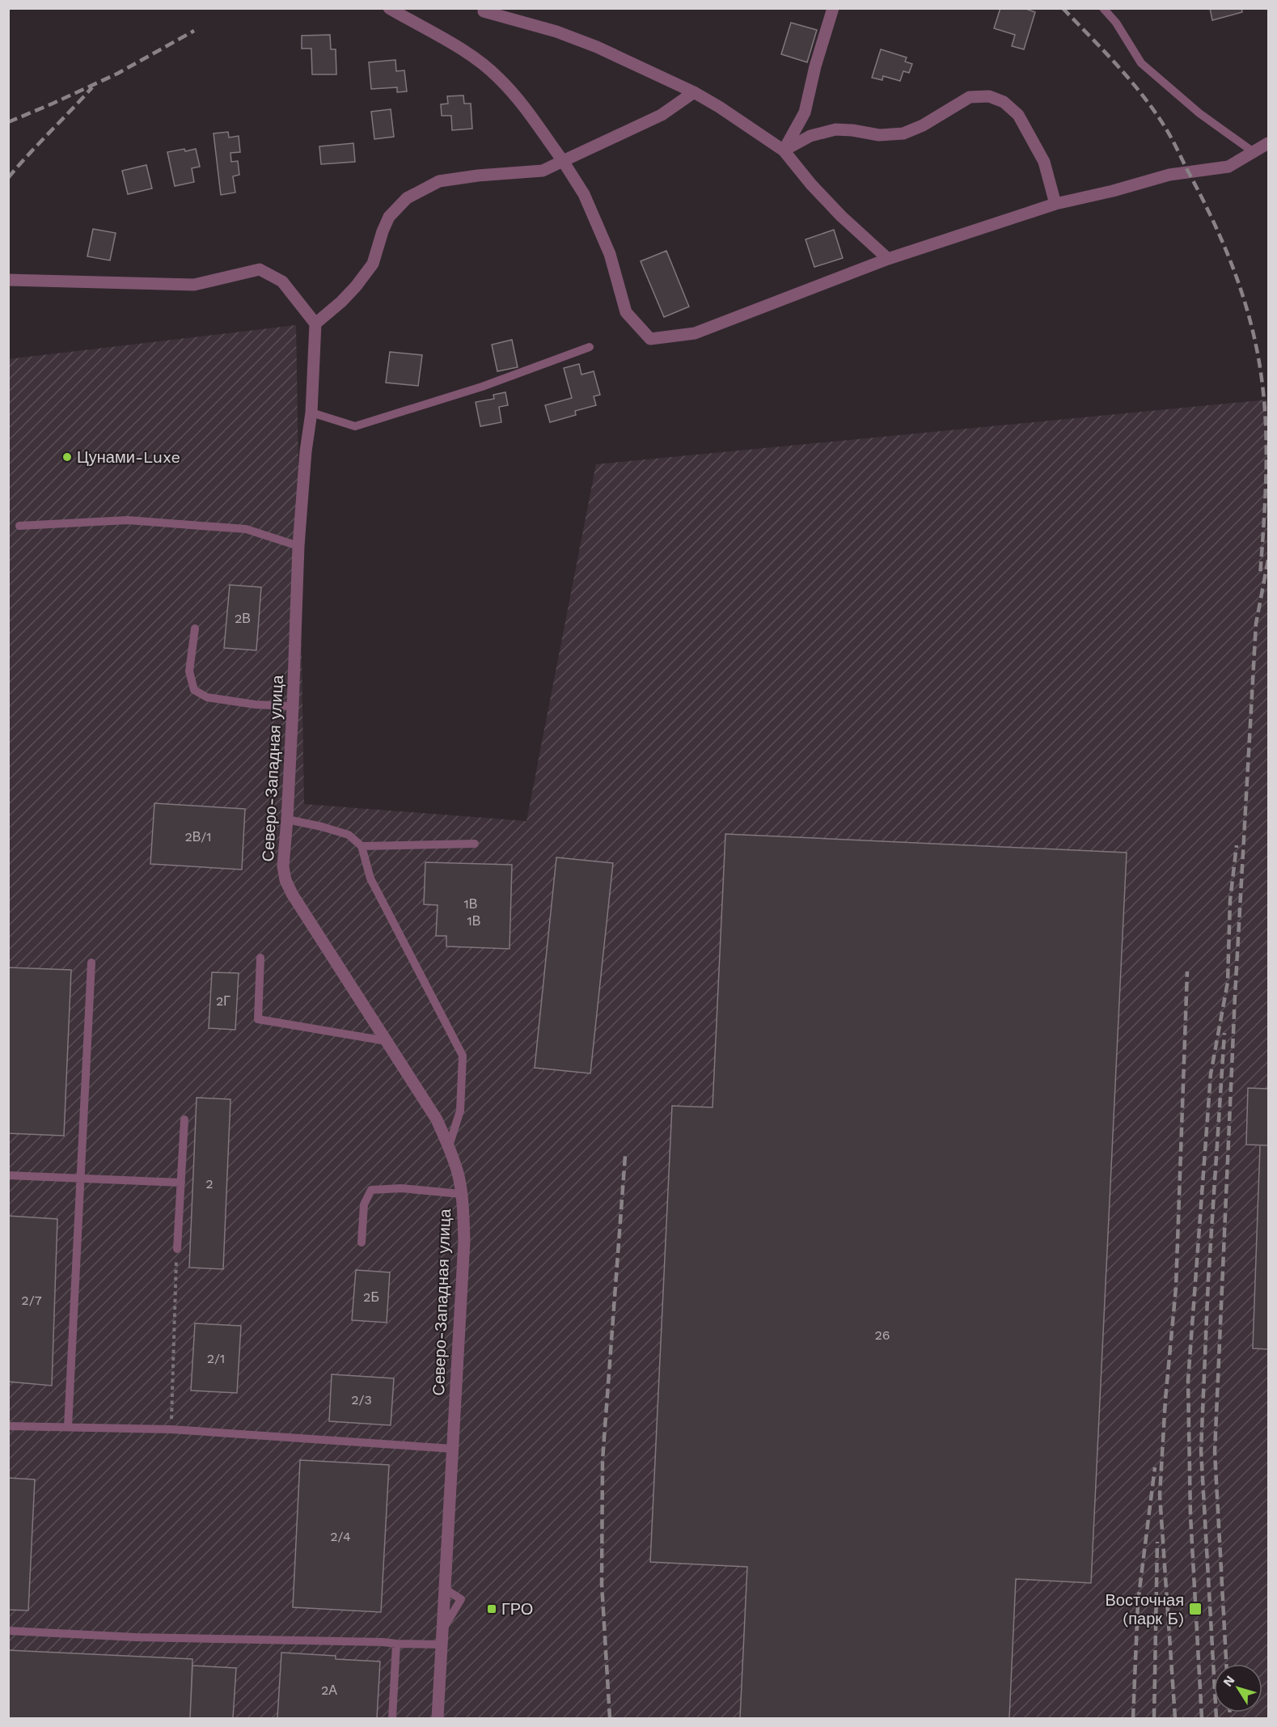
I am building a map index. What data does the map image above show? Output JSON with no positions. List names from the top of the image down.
{
  "streets": {
    "street": ["Северо-Западная улица"]
  },
  "places": {
    "other": ["Цунами-Luxe"],
    "transit": ["ГРО", "Восточная (парк Б)"]
  },
  "house_numbers": [
    "2В",
    "2В/1",
    "1В",
    "1В",
    "2Г",
    "2",
    "2Б",
    "2/7",
    "26",
    "2/1",
    "2/3",
    "2/4",
    "2А"
  ],
  "north": "top left"
}
